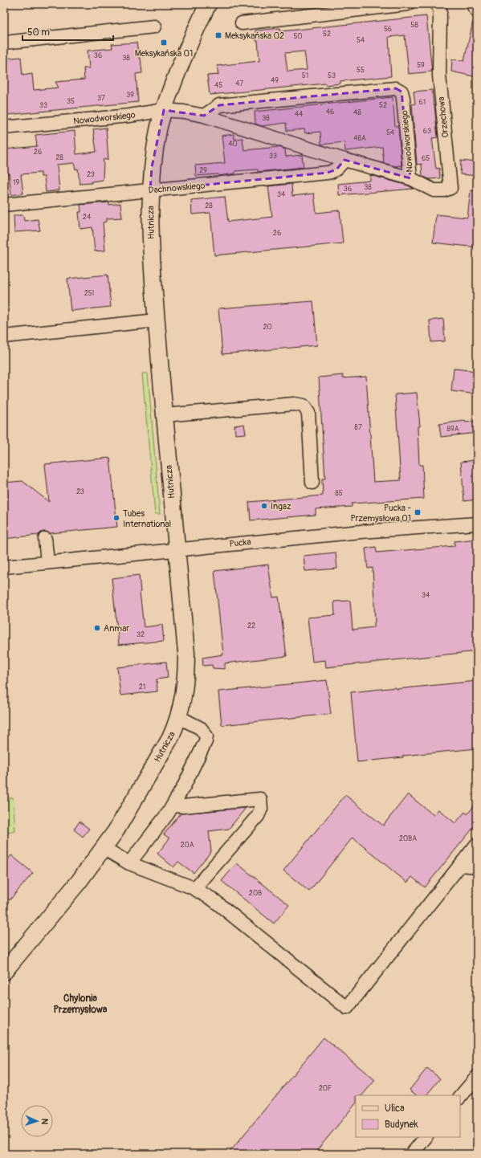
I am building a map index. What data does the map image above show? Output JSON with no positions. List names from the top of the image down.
{
  "streets": {
    "main road": ["Hutnicza"],
    "street": [
      "Orzechowa",
      "Nowodworskiego",
      "Dachnowskiego",
      "Pucka"
    ]
  },
  "crossings": [
    ["Orzechowa", "Nowodworskiego"],
    ["Nowodworskiego", "Dachnowskiego"],
    ["Nowodworskiego", "Hutnicza"],
    ["Dachnowskiego", "Hutnicza"],
    ["Hutnicza", "Pucka"]
  ],
  "districts": ["Chylonia Przemysłowa"],
  "places": {
    "transit": ["Meksykańska 02", "Meksykańska 01", "Pucka - Przemysłowa 01"],
    "other": ["Ingaz", "Tubes International", "Anmar"]
  },
  "house_numbers": [
    "58",
    "56",
    "52",
    "50",
    "54",
    "36",
    "38",
    "59",
    "55",
    "51",
    "53",
    "49",
    "47",
    "45",
    "39",
    "37",
    "35",
    "61",
    "33",
    "52",
    "46",
    "48",
    "44",
    "38",
    "63",
    "54",
    "48A",
    "40",
    "26",
    "33",
    "28",
    "65",
    "29",
    "23",
    "19",
    "38",
    "36",
    "34",
    "28",
    "24",
    "26",
    "25I",
    "20",
    "87",
    "89A",
    "23",
    "85",
    "34",
    "22",
    "32",
    "21",
    "20BA",
    "20A",
    "20B",
    "20F"
  ],
  "legend": ["Ulica", "Budynek"],
  "scale_bar": "50 m",
  "north": "right"
}
